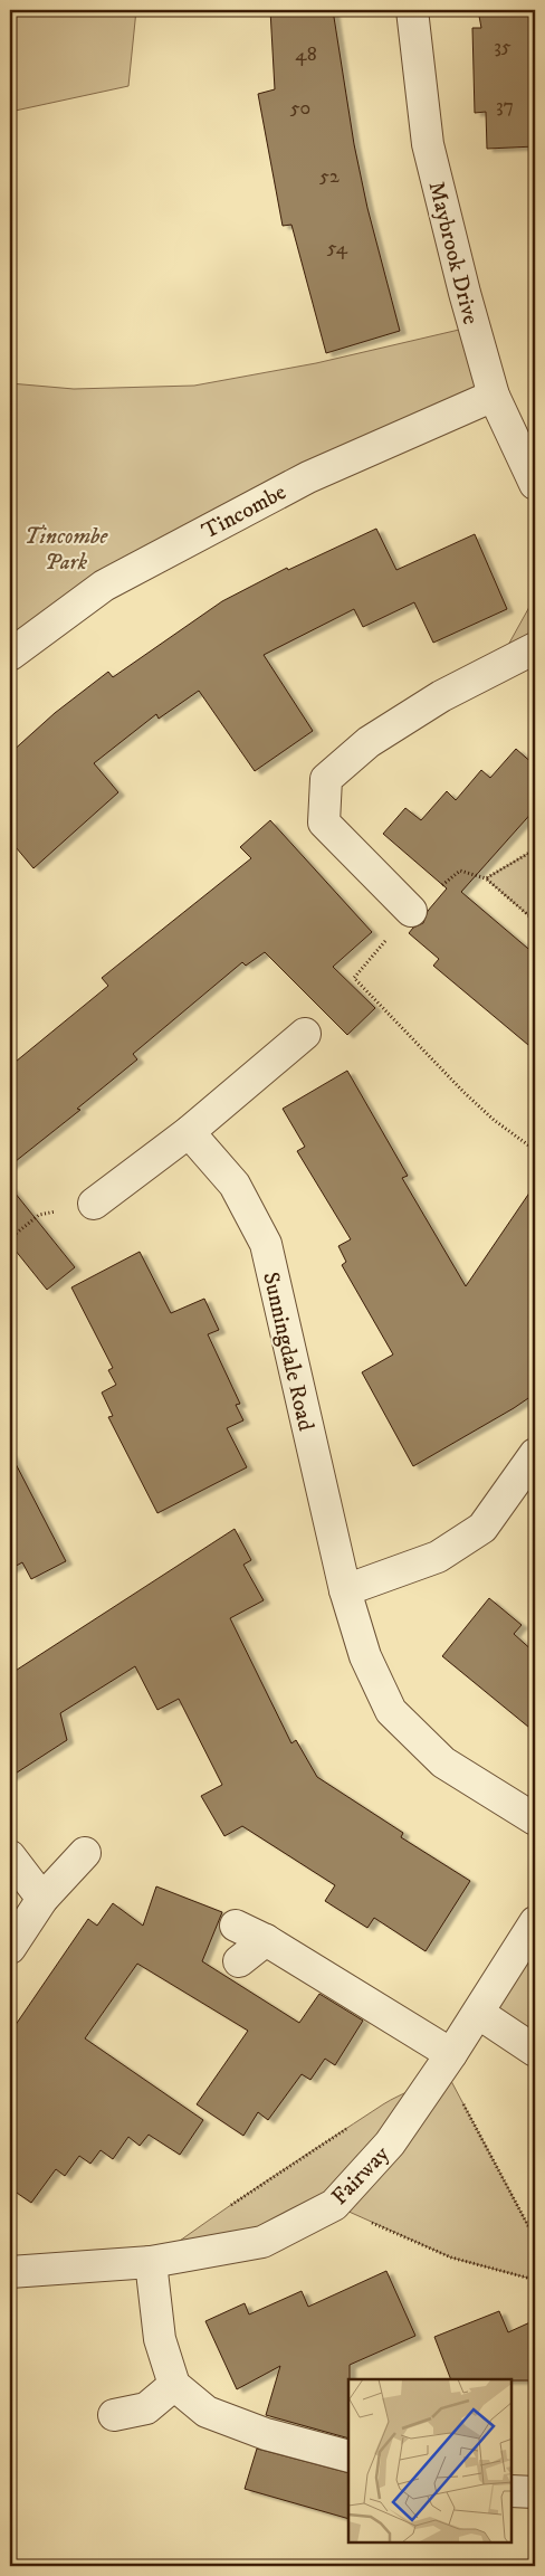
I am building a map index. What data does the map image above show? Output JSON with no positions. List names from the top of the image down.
{
  "streets": {
    "street": [
      "Maybrook Drive",
      "Tincombe",
      "Sunningdale Road",
      "Fairway"
    ]
  },
  "crossings": [
    ["Maybrook Drive", "Tincombe"]
  ],
  "parks": ["Tincombe Park"],
  "house_numbers": [
    "35",
    "48",
    "37",
    "50",
    "52",
    "54"
  ]
}
